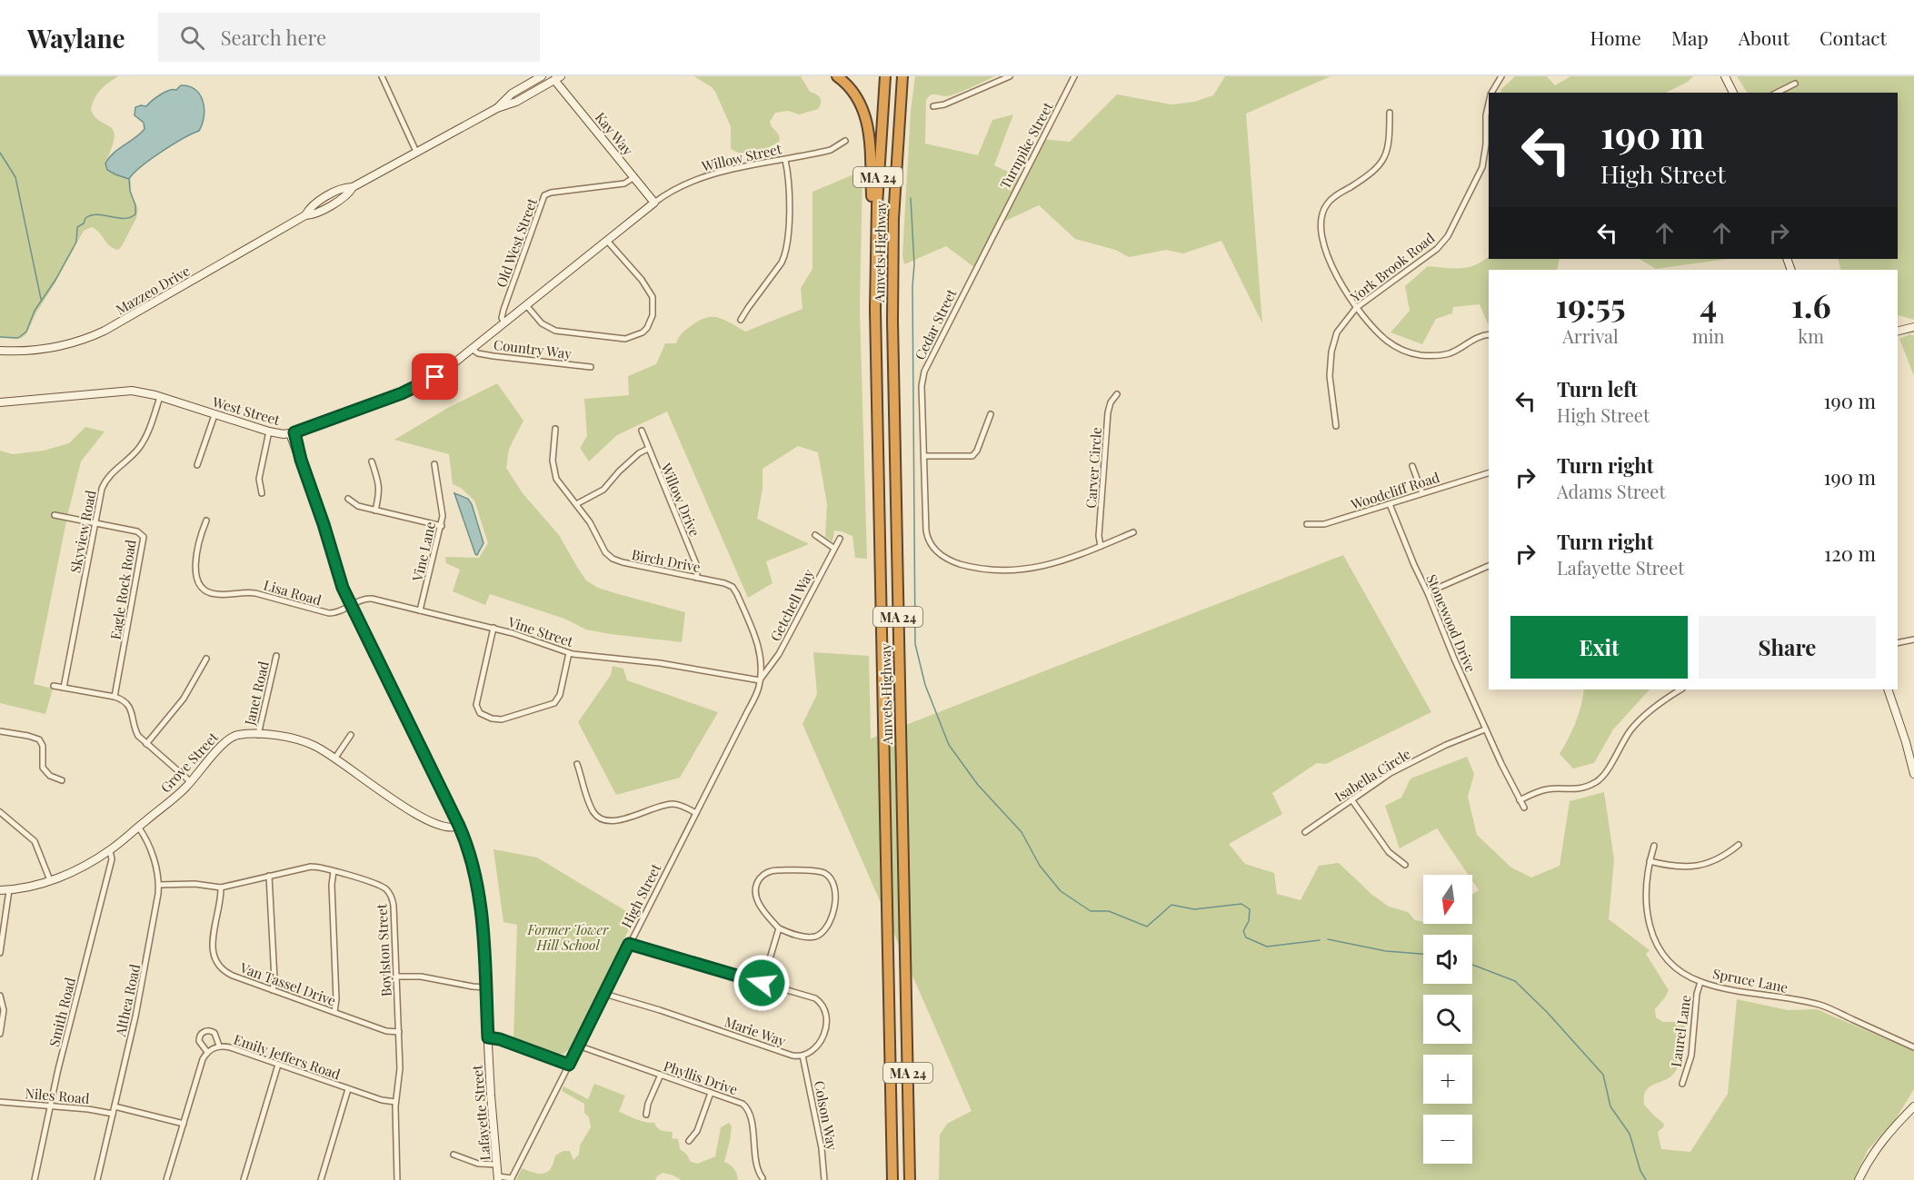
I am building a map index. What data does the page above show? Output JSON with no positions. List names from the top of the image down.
{
  "streets": {
    "highway": ["MA 24", "Amvets Highway"],
    "main road": [
      "Kay Way",
      "Willow Street",
      "Mazzeo Drive",
      "West Street",
      "Grove Street",
      "Lafayette Street"
    ],
    "street": [
      "Turnpike Street",
      "Old West Street",
      "York Brook Road",
      "Cedar Street",
      "Country Way",
      "Carver Circle",
      "Woodcliff Road",
      "Willow Drive",
      "Skyview Road",
      "Vine Lane",
      "Birch Drive",
      "Eagle Rock Road",
      "Lisa Road",
      "Getchell Way",
      "Stonewood Drive",
      "Vine Street",
      "Janet Road",
      "Isabella Circle",
      "High Street",
      "Boylston Street",
      "Spruce Lane",
      "Van Tassel Drive",
      "Althea Road",
      "Smith Road",
      "Marie Way",
      "Laurel Lane",
      "Emily Jeffers Road",
      "Phyllis Drive",
      "Niles Road",
      "Colson Way"
    ]
  },
  "crossings": [
    ["Kay Way", "Willow Street"],
    ["Kay Way", "Old West Street"],
    ["Kay Way", "Mazzeo Drive"],
    ["Turnpike Street", "Cedar Street"],
    ["Willow Street", "West Street"],
    ["Old West Street", "West Street"],
    ["Cedar Street", "Carver Circle"],
    ["Country Way", "West Street"],
    ["West Street", "Skyview Road"],
    ["West Street", "Lafayette Street"],
    ["Woodcliff Road", "Stonewood Drive"],
    ["Willow Drive", "Birch Drive"],
    ["Skyview Road", "Eagle Rock Road"],
    ["Vine Lane", "Vine Street"],
    ["Birch Drive", "Getchell Way"],
    ["Birch Drive", "Vine Street"],
    ["Birch Drive", "High Street"],
    ["Lisa Road", "Vine Street"],
    ["Lisa Road", "Lafayette Street"],
    ["Getchell Way", "Vine Street"],
    ["Getchell Way", "High Street"],
    ["Stonewood Drive", "Isabella Circle"],
    ["Vine Street", "High Street"],
    ["Vine Street", "Lafayette Street"],
    ["Janet Road", "Grove Street"],
    ["Grove Street", "Althea Road"],
    ["Grove Street", "Smith Road"],
    ["Grove Street", "Lafayette Street"],
    ["High Street", "Marie Way"],
    ["High Street", "Phyllis Drive"],
    ["Boylston Street", "Van Tassel Drive"],
    ["Boylston Street", "Althea Road"],
    ["Boylston Street", "Emily Jeffers Road"],
    ["Spruce Lane", "Laurel Lane"],
    ["Althea Road", "Niles Road"],
    ["Smith Road", "Niles Road"],
    ["Marie Way", "Colson Way"]
  ],
  "parks": ["Former Tower Hill School"],
  "north": "bottom",
  "page": {
    "header": "Waylane",
    "search": "Search here",
    "nav": [
      "Home",
      "Map",
      "About",
      "Contact"
    ],
    "turn": ["190 m", "High Street"],
    "eta": [
      "19:55",
      "Arrival",
      "4",
      "min",
      "1.6",
      "km"
    ],
    "list": [
      {
        "name": "Turn left",
        "note": "High Street",
        "value": "190 m"
      },
      {
        "name": "Turn right",
        "note": "Adams Street",
        "value": "190 m"
      },
      {
        "name": "Turn right",
        "note": "Lafayette Street",
        "value": "120 m"
      }
    ],
    "buttons": ["Exit", "Share"],
    "map_buttons": ["+", "−"]
  }
}
